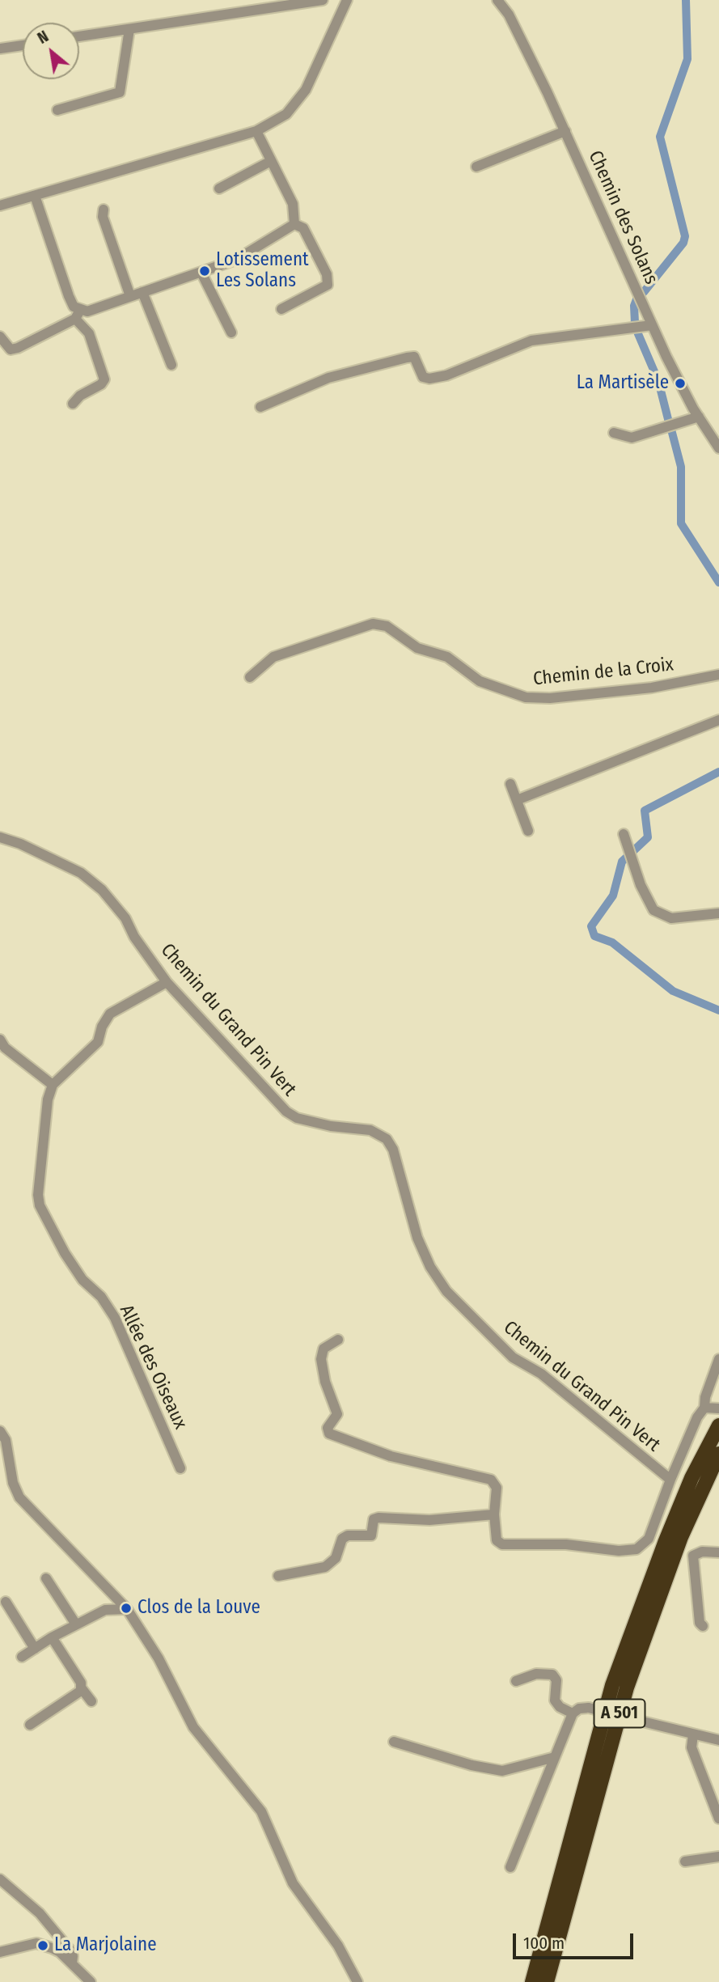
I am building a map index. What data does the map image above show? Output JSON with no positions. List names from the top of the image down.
{
  "streets": {
    "highway": ["A 501"],
    "street": [
      "Chemin des Solans",
      "Chemin de la Croix",
      "Chemin du Grand Pin Vert",
      "Allée des Oiseaux"
    ]
  },
  "places": [
    "Lotissement Les Solans",
    "La Martisèle",
    "Clos de la Louve",
    "La Marjolaine"
  ],
  "scale_bar": "100 m",
  "north": "top left"
}
